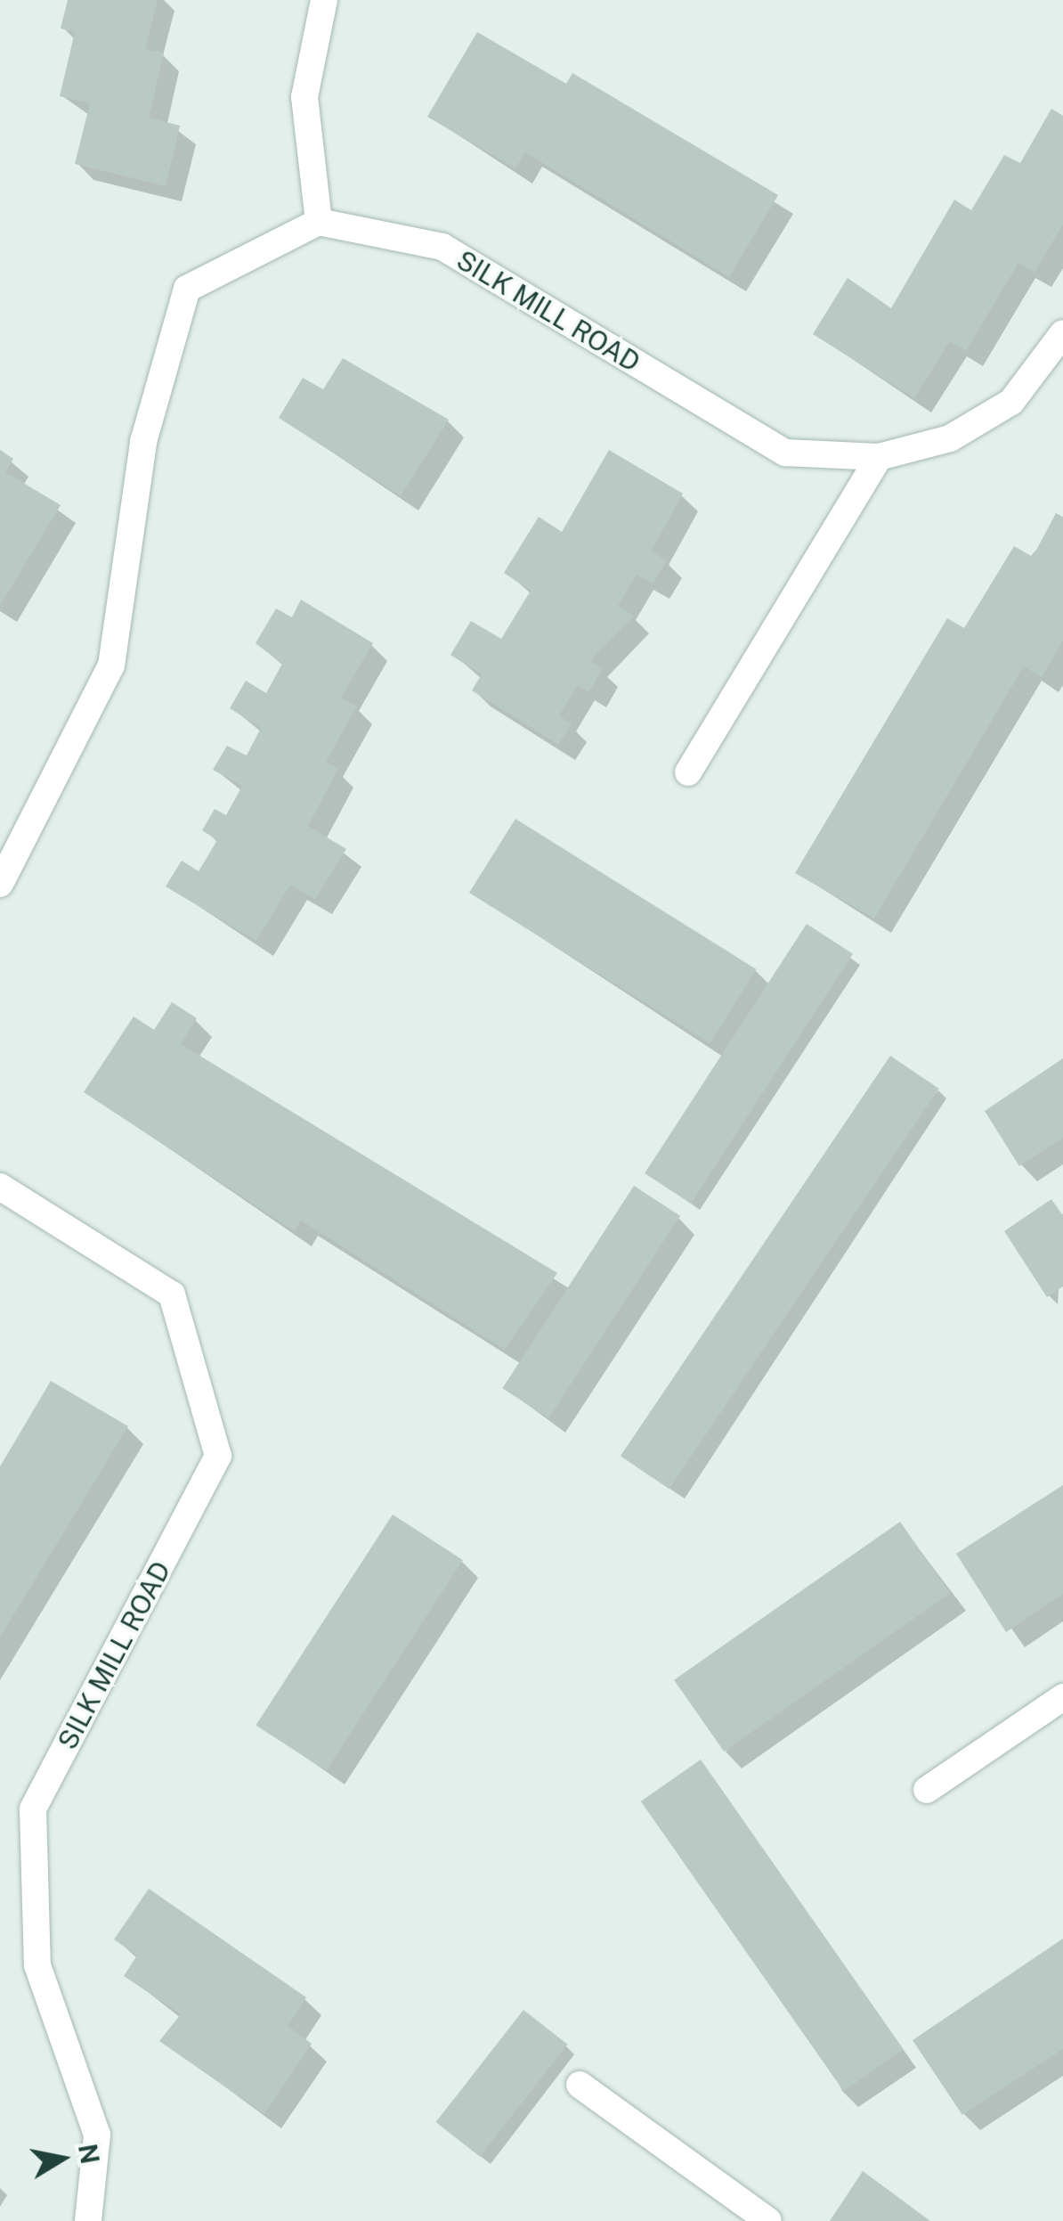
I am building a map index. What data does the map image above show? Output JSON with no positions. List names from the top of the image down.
{
  "streets": {
    "street": ["SILK MILL ROAD"]
  },
  "north": "right"
}
